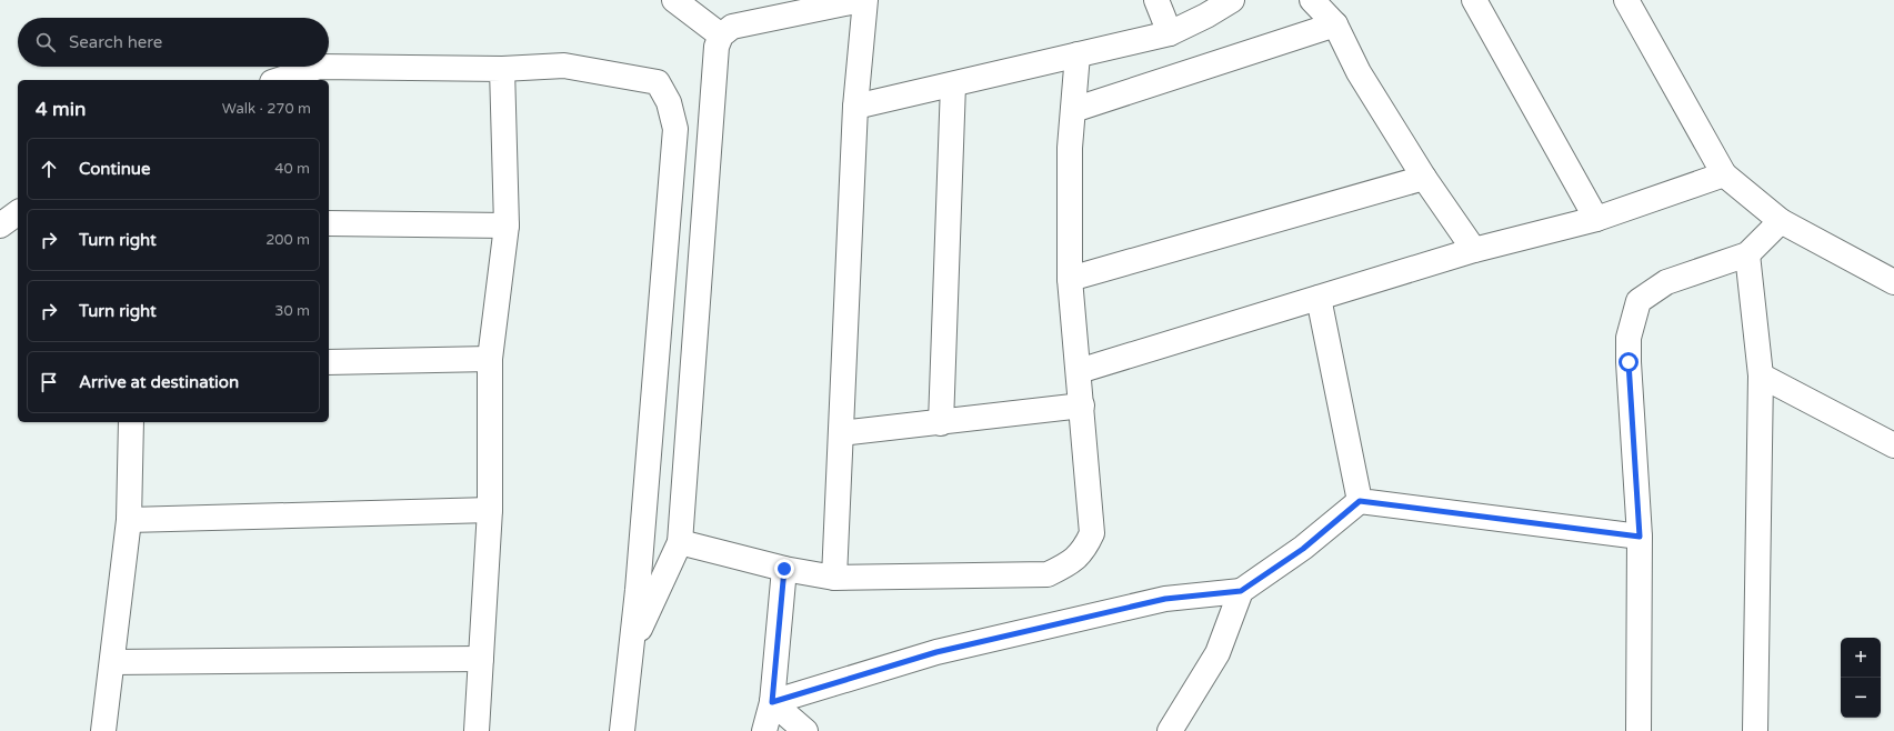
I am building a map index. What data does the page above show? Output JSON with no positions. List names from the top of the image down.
{
  "page": {
    "search": "Search here",
    "heading": ["4 min", "Walk · 270 m"],
    "list": [
      ["Continue", "40 m"],
      ["Turn right", "200 m"],
      ["Turn right", "30 m"],
      "Arrive at destination"
    ],
    "map_buttons": ["+", "−"]
  }
}
